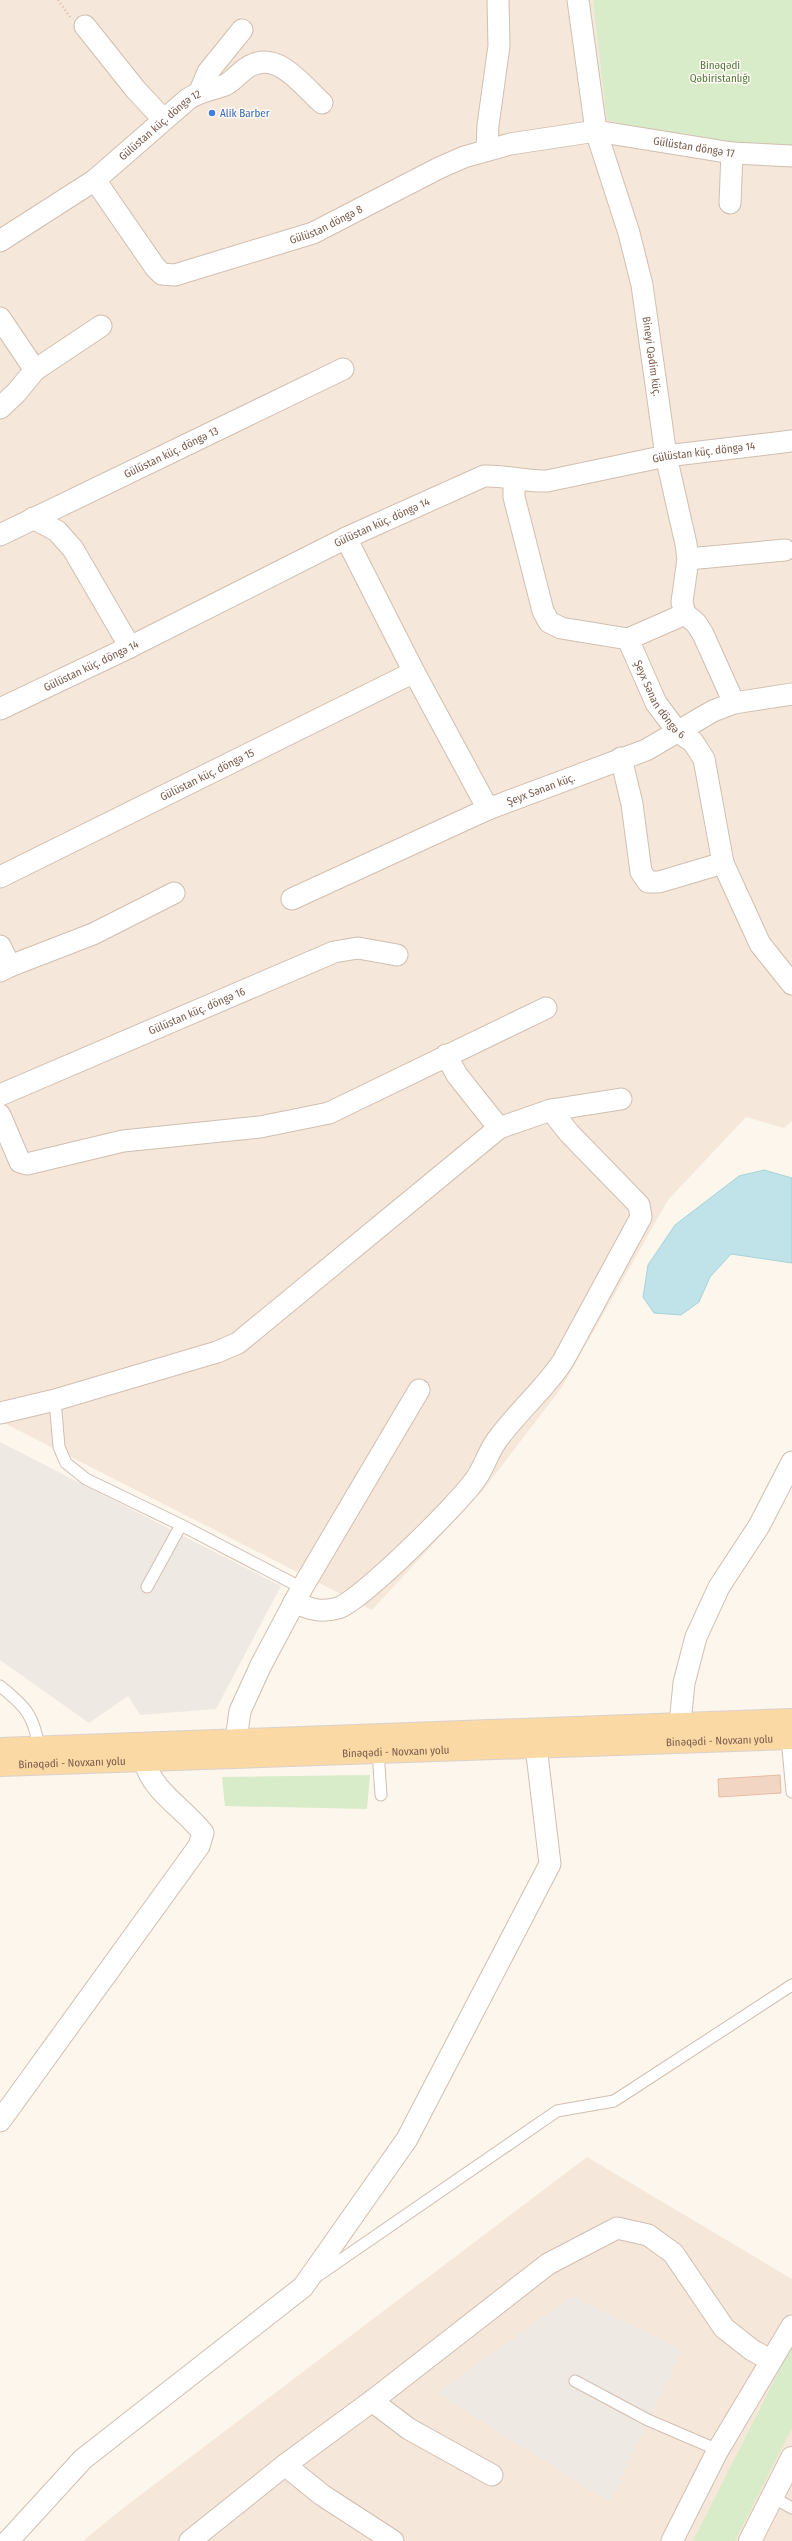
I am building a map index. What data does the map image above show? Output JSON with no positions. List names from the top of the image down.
{
  "streets": {
    "main road": ["Binəqədi - Novxanı yolu"],
    "street": [
      "Gülüstan küç. döngə 12",
      "Gülüstan döngə 17",
      "Gülüstan döngə 8",
      "Bineyi Qədim küç.",
      "Gülüstan küç. döngə 13",
      "Gülüstan küç. döngə 14",
      "Şeyx Sənan döngə 6",
      "Gülüstan küç. döngə 15",
      "Şeyx Sənan küç.",
      "Gülüstan küç. döngə 16"
    ]
  },
  "crossings": [
    ["Gülüstan küç. döngə 12", "Gülüstan döngə 8"],
    ["Gülüstan döngə 17", "Gülüstan döngə 8"],
    ["Gülüstan döngə 17", "Bineyi Qədim küç."],
    ["Gülüstan döngə 8", "Bineyi Qədim küç."],
    ["Bineyi Qədim küç.", "Gülüstan küç. döngə 14"],
    ["Şeyx Sənan döngə 6", "Şeyx Sənan küç."]
  ],
  "parks": ["Binəqədi Qəbiristanlığı"],
  "places": ["Alik Barber"]
}
